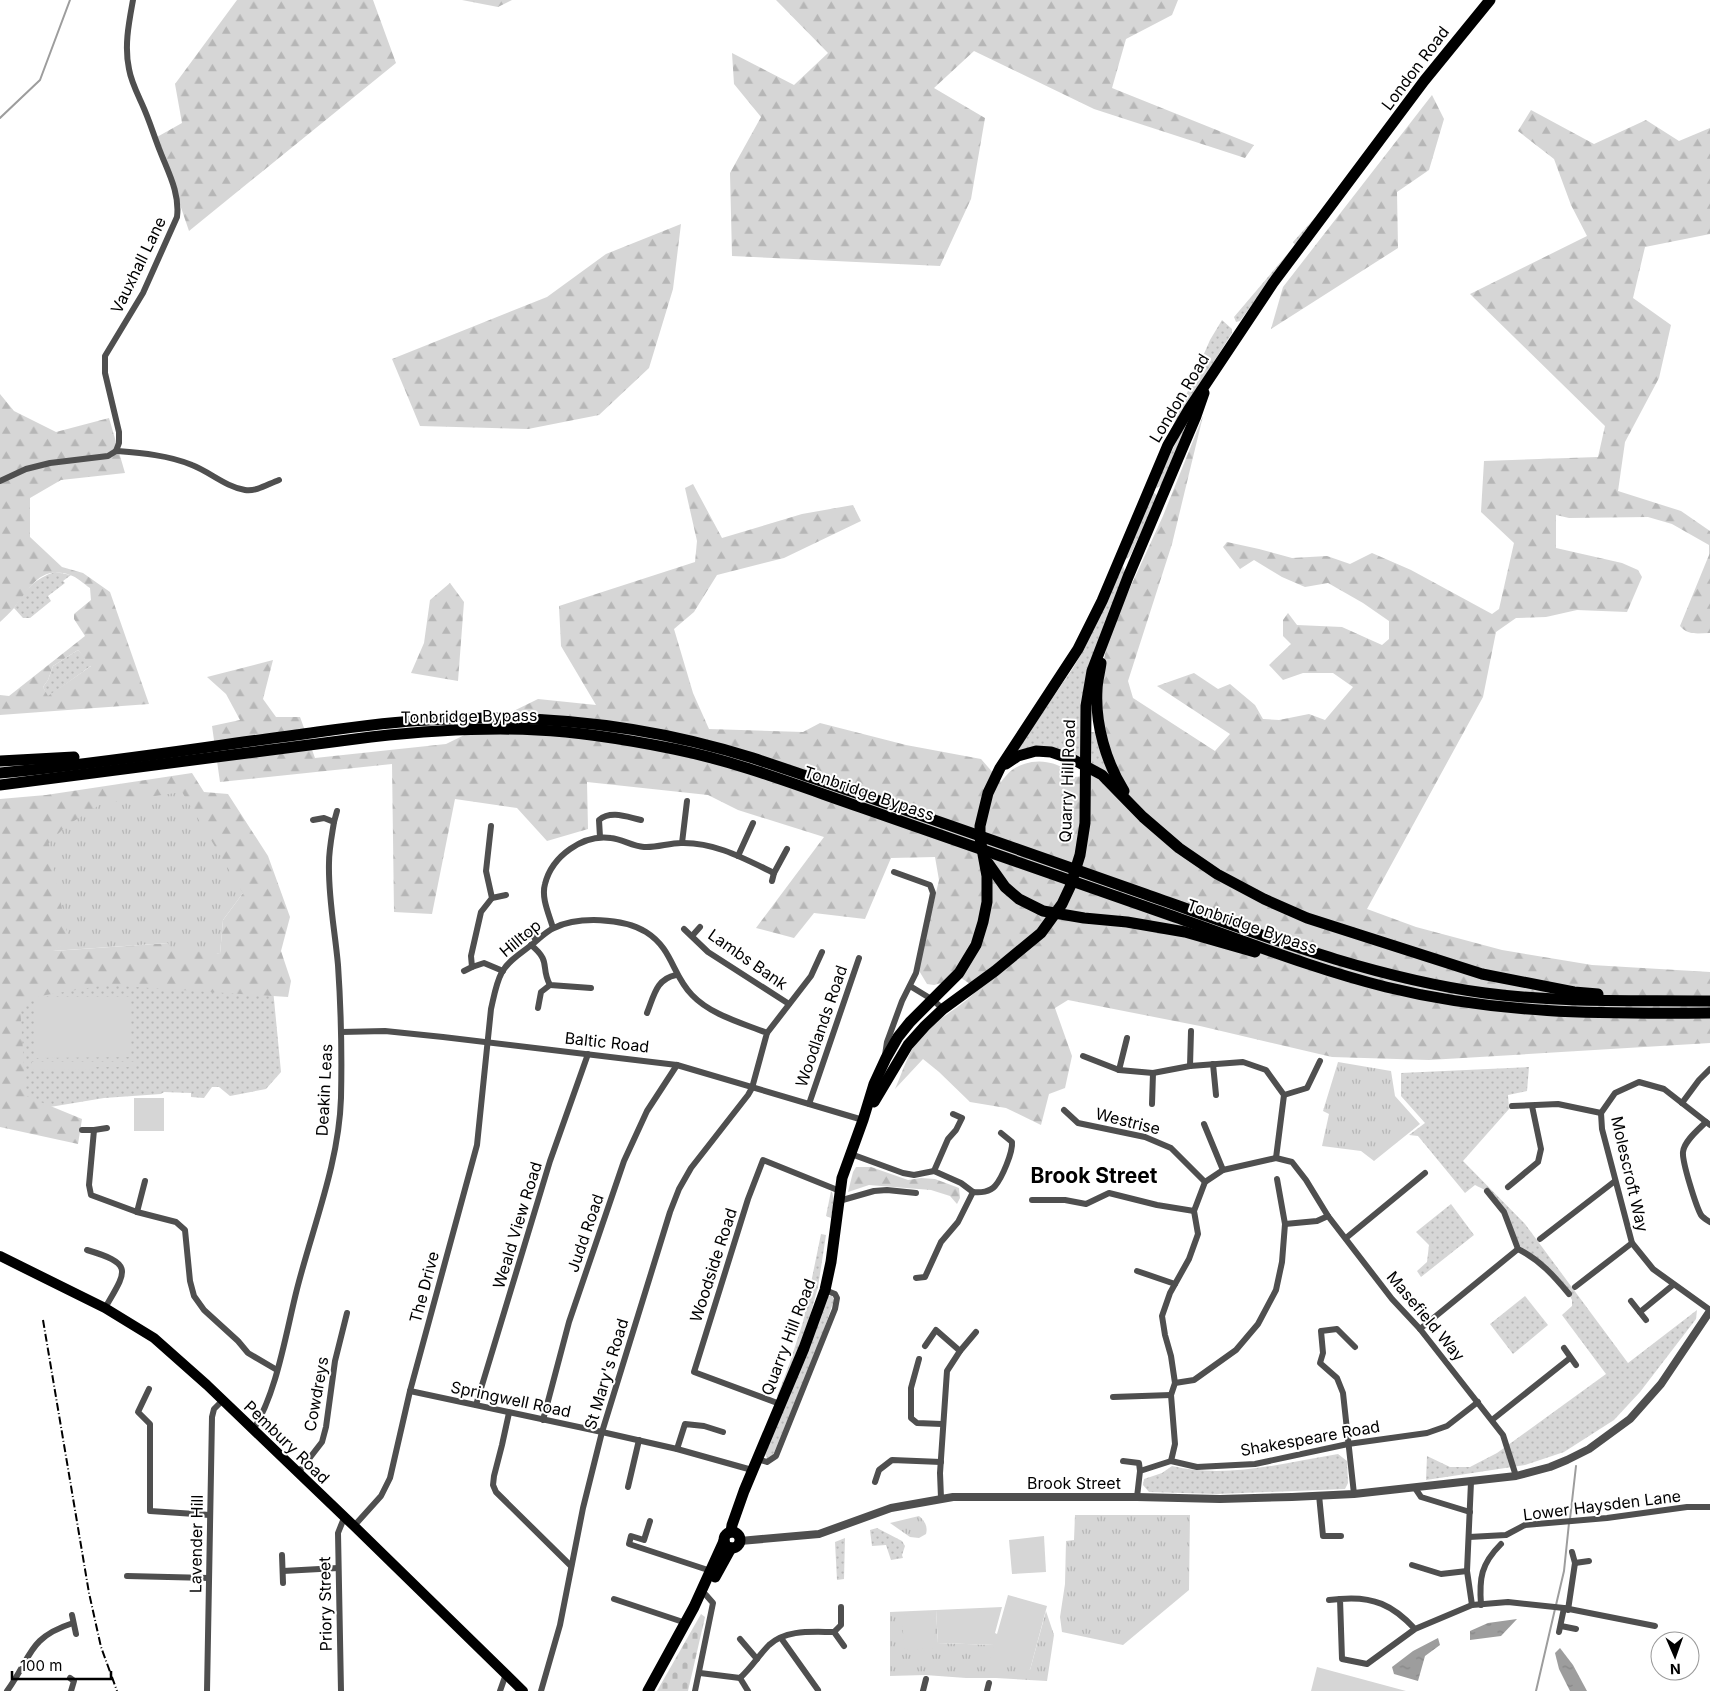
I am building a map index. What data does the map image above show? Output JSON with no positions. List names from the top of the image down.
{
  "streets": {
    "highway": ["London Road", "Tonbridge Bypass", "Quarry Hill Road"],
    "main road": ["Pembury Road"],
    "street": [
      "Vauxhall Lane",
      "Hilltop",
      "Lambs Bank",
      "Woodlands Road",
      "Baltic Road",
      "Deakin Leas",
      "Westrise",
      "Molescroft Way",
      "Weald View Road",
      "Judd Road",
      "Woodside Road",
      "The Drive",
      "Masefield Way",
      "St Mary's Road",
      "Cowdreys",
      "Springwell Road",
      "Shakespeare Road",
      "Brook Street",
      "Lower Haysden Lane",
      "Lavender Hill",
      "Priory Street"
    ]
  },
  "crossings": [
    ["London Road", "Quarry Hill Road"],
    ["Quarry Hill Road", "Baltic Road"],
    ["Quarry Hill Road", "Woodside Road"],
    ["Quarry Hill Road", "Springwell Road"],
    ["Quarry Hill Road", "Brook Street"],
    ["Hilltop", "Baltic Road"],
    ["Hilltop", "The Drive"],
    ["Woodlands Road", "Baltic Road"],
    ["Baltic Road", "Deakin Leas"],
    ["Baltic Road", "Weald View Road"],
    ["Baltic Road", "Judd Road"],
    ["Baltic Road", "The Drive"],
    ["Baltic Road", "St Mary's Road"],
    ["Deakin Leas", "Pembury Road"],
    ["Molescroft Way", "Brook Street"],
    ["Weald View Road", "Springwell Road"],
    ["Judd Road", "Springwell Road"],
    ["The Drive", "Springwell Road"],
    ["The Drive", "Pembury Road"],
    ["Masefield Way", "Shakespeare Road"],
    ["Masefield Way", "Brook Street"],
    ["St Mary's Road", "Springwell Road"],
    ["Cowdreys", "Pembury Road"],
    ["Pembury Road", "Lavender Hill"],
    ["Pembury Road", "Priory Street"]
  ],
  "districts": ["Brook Street"],
  "scale_bar": "100 m",
  "north": "bottom"
}
